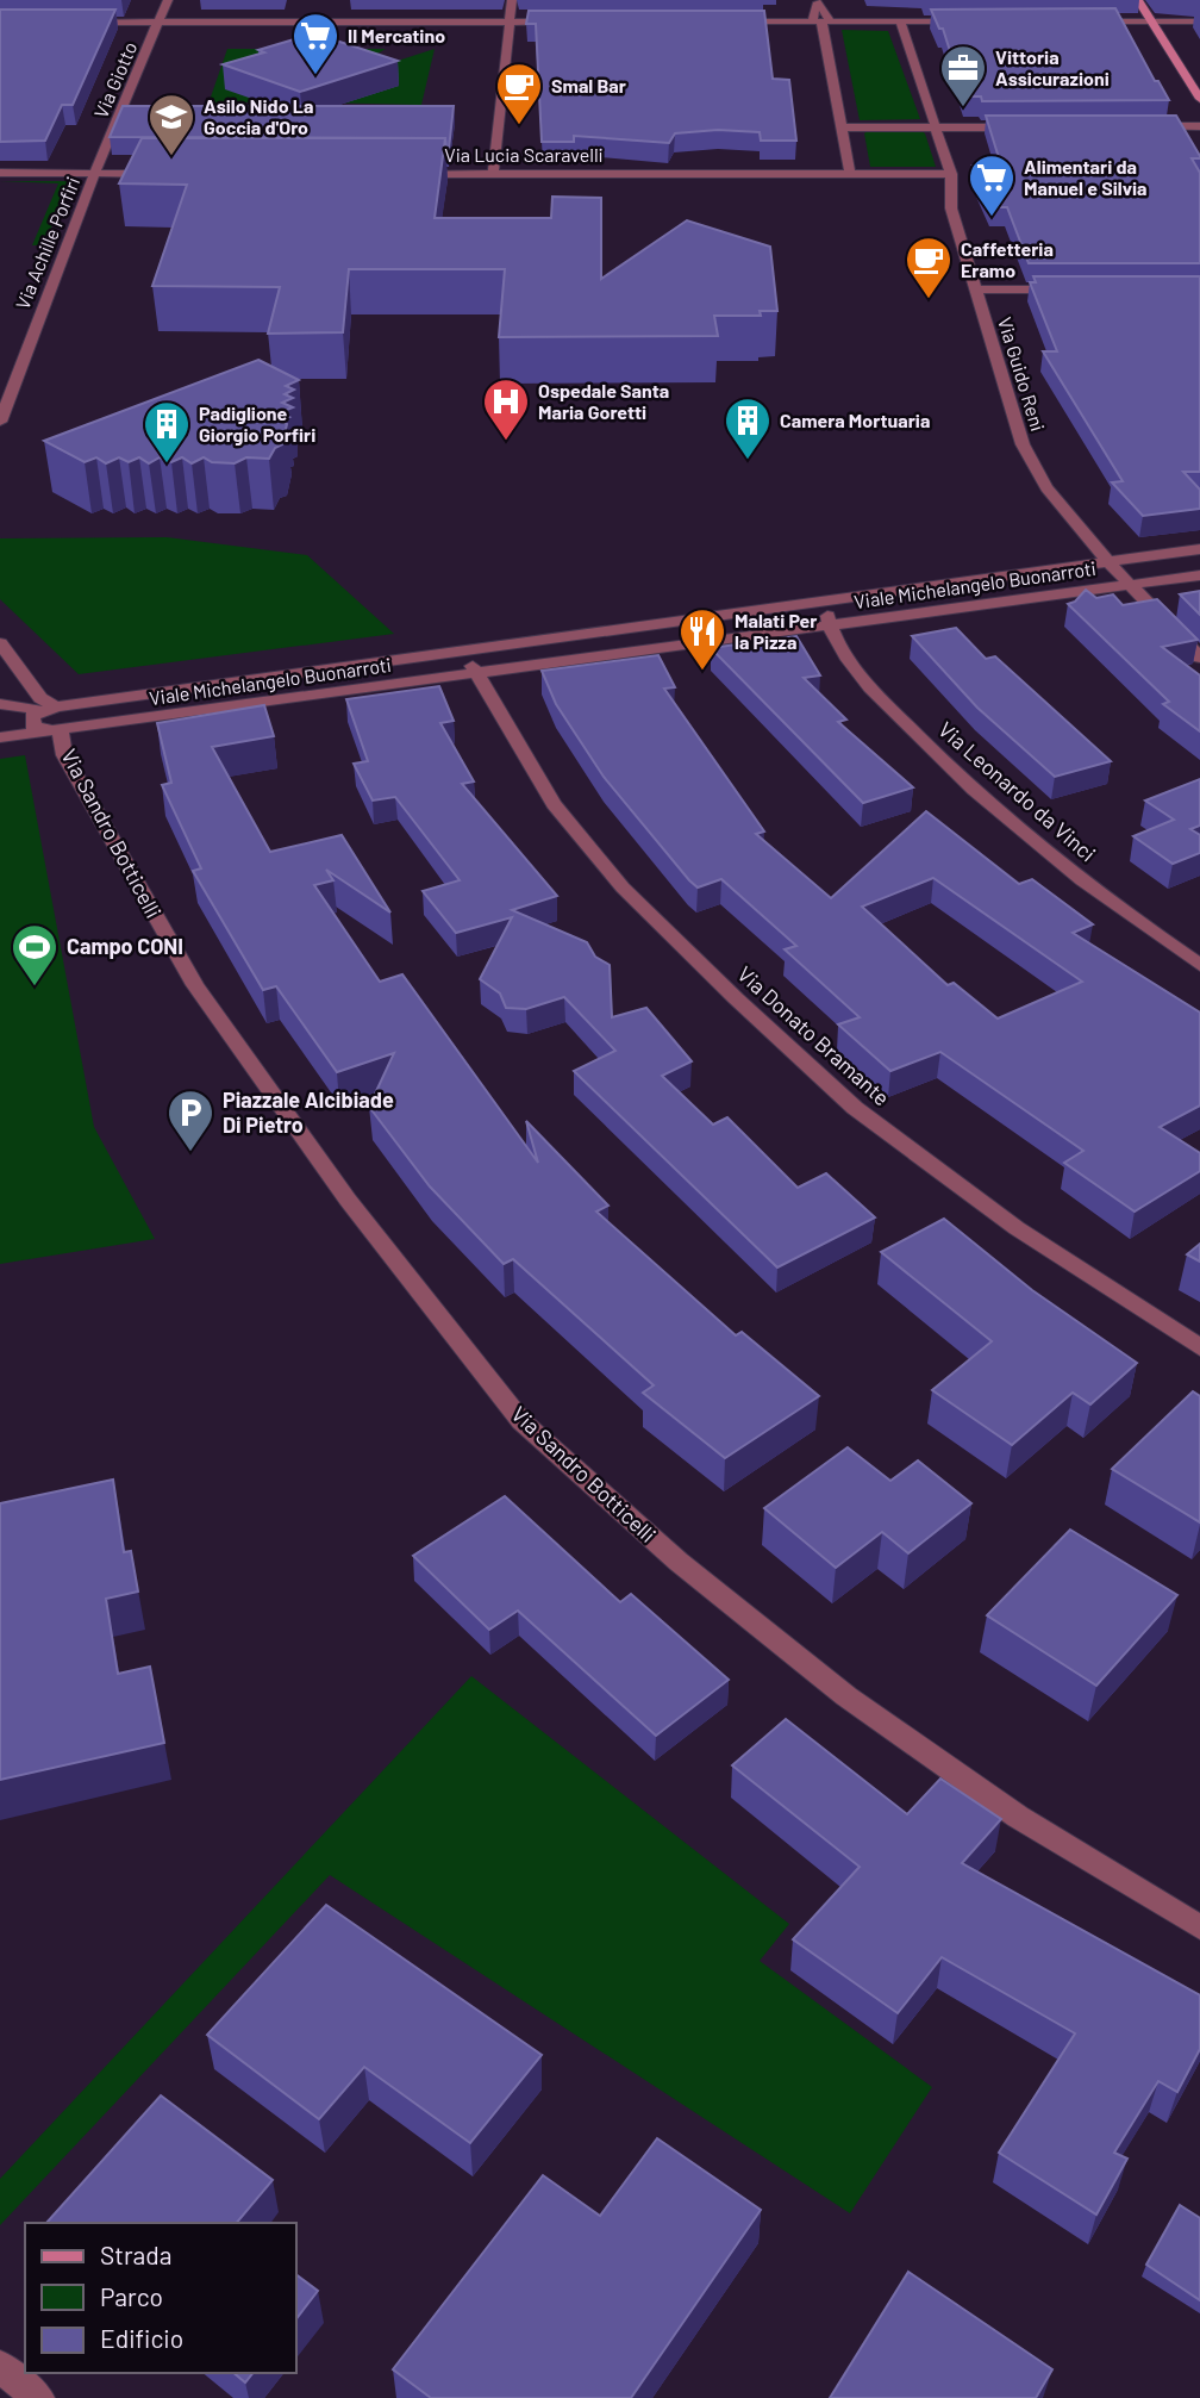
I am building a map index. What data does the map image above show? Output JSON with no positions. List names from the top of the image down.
{
  "streets": {
    "street": [
      "Via Giotto",
      "Via Lucia Scaravelli",
      "Via Achille Porfiri",
      "Via Guido Reni",
      "Viale Michelangelo Buonarroti",
      "Via Leonardo da Vinci",
      "Via Sandro Botticelli",
      "Via Donato Bramante"
    ]
  },
  "crossings": [
    ["Via Giotto", "Via Achille Porfiri"],
    ["Via Lucia Scaravelli", "Via Guido Reni"],
    ["Via Guido Reni", "Viale Michelangelo Buonarroti"],
    ["Viale Michelangelo Buonarroti", "Via Leonardo da Vinci"],
    ["Viale Michelangelo Buonarroti", "Via Sandro Botticelli"],
    ["Viale Michelangelo Buonarroti", "Via Donato Bramante"]
  ],
  "places": {
    "supermarket": ["Il Mercatino", "Alimentari da Manuel e Silvia"],
    "office": ["Vittoria Assicurazioni"],
    "cafe": ["Smal Bar", "Caffetteria Eramo"],
    "school or university": ["Asilo Nido La Goccia d'Oro"],
    "hospital": ["Ospedale Santa Maria Goretti"],
    "building": ["Camera Mortuaria", "Padiglione Giorgio Porfiri"],
    "restaurant": ["Malati Per la Pizza"],
    "sports": ["Campo CONI"],
    "parking": ["Piazzale Alcibiade Di Pietro"]
  },
  "legend": ["Strada", "Parco", "Edificio"]
}
